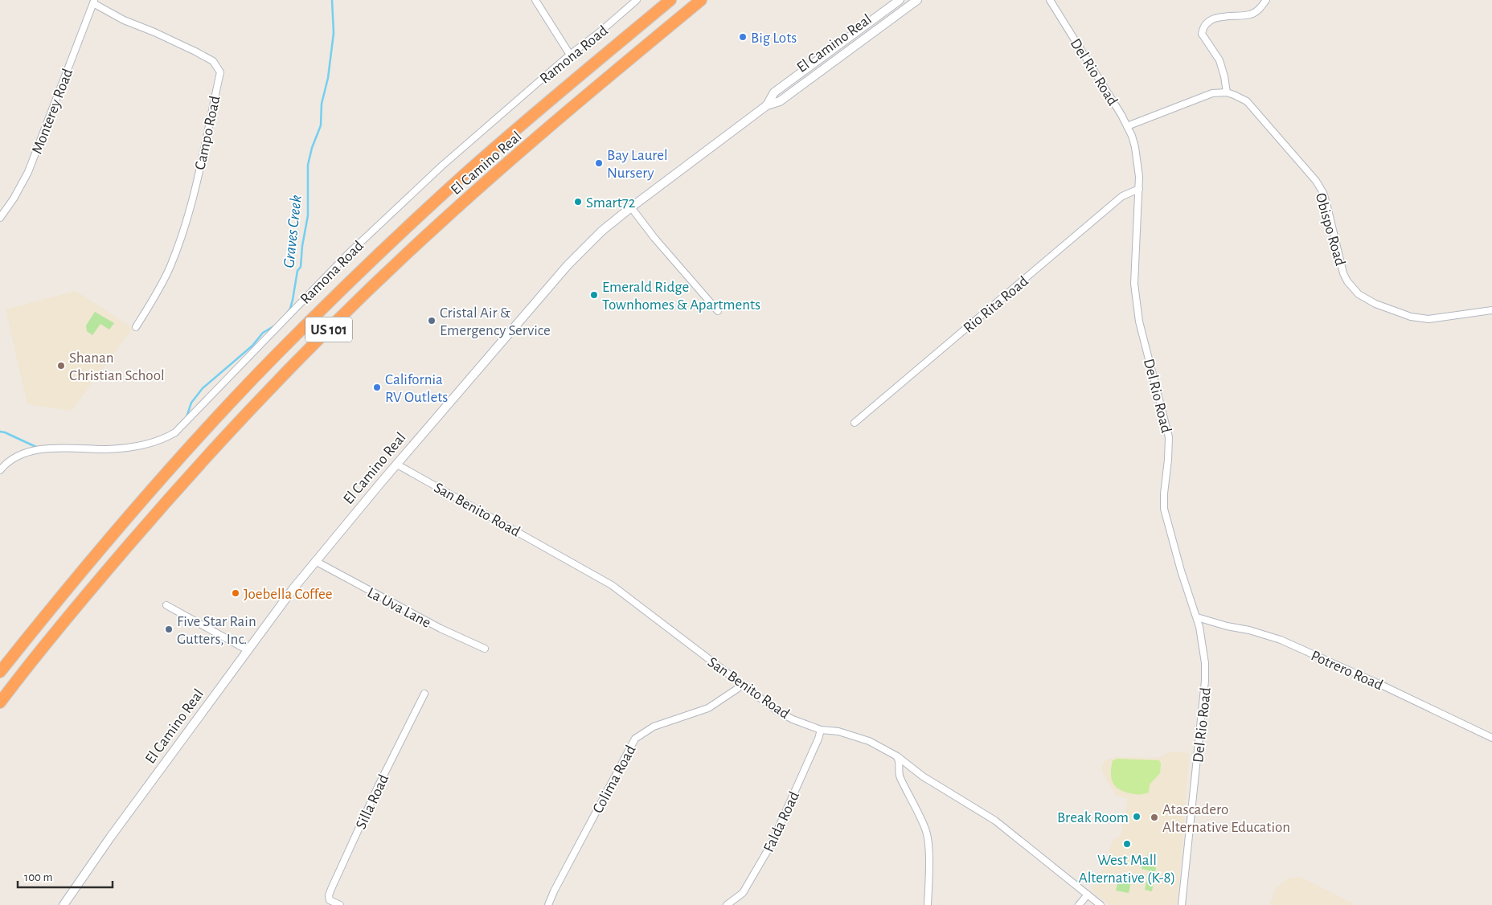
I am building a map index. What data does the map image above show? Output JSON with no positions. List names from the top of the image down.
{
  "streets": {
    "highway": ["El Camino Real", "US 101"],
    "street": [
      "Ramona Road",
      "Del Rio Road",
      "Monterey Road",
      "Campo Road",
      "Obispo Road",
      "Rio Rita Road",
      "San Benito Road",
      "La Uva Lane",
      "Potrero Road",
      "Colima Road",
      "Silla Road",
      "Falda Road"
    ]
  },
  "crossings": [
    ["El Camino Real", "San Benito Road"],
    ["El Camino Real", "La Uva Lane"],
    ["Del Rio Road", "Obispo Road"],
    ["Del Rio Road", "Rio Rita Road"],
    ["Del Rio Road", "Potrero Road"],
    ["Monterey Road", "Campo Road"],
    ["San Benito Road", "Colima Road"],
    ["San Benito Road", "Falda Road"]
  ],
  "water": ["Graves Creek"],
  "places": [
    "Big Lots",
    "Bay Laurel Nursery",
    "Smart72",
    "Emerald Ridge Townhomes & Apartments",
    "Cristal Air & Emergency Service",
    "Shanan Christian School",
    "California RV Outlets",
    "Joebella Coffee",
    "Five Star Rain Gutters, Inc.",
    "Break Room",
    "Atascadero Alternative Education",
    "West Mall Alternative (K-8)"
  ],
  "scale_bar": "100 m"
}
